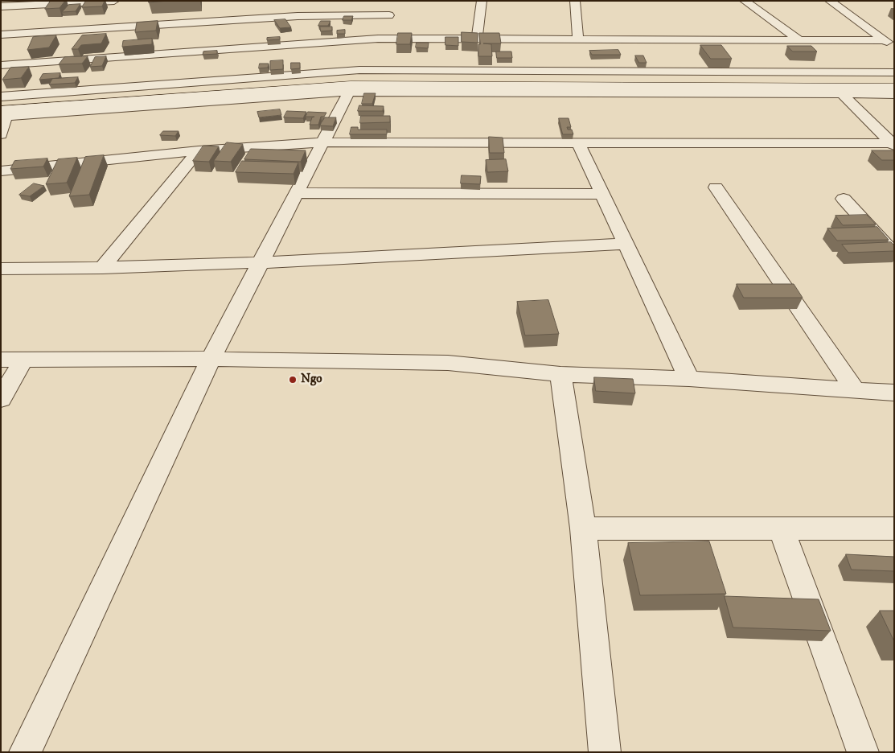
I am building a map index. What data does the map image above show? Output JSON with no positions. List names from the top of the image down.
{
  "places": ["Ngo"]
}
